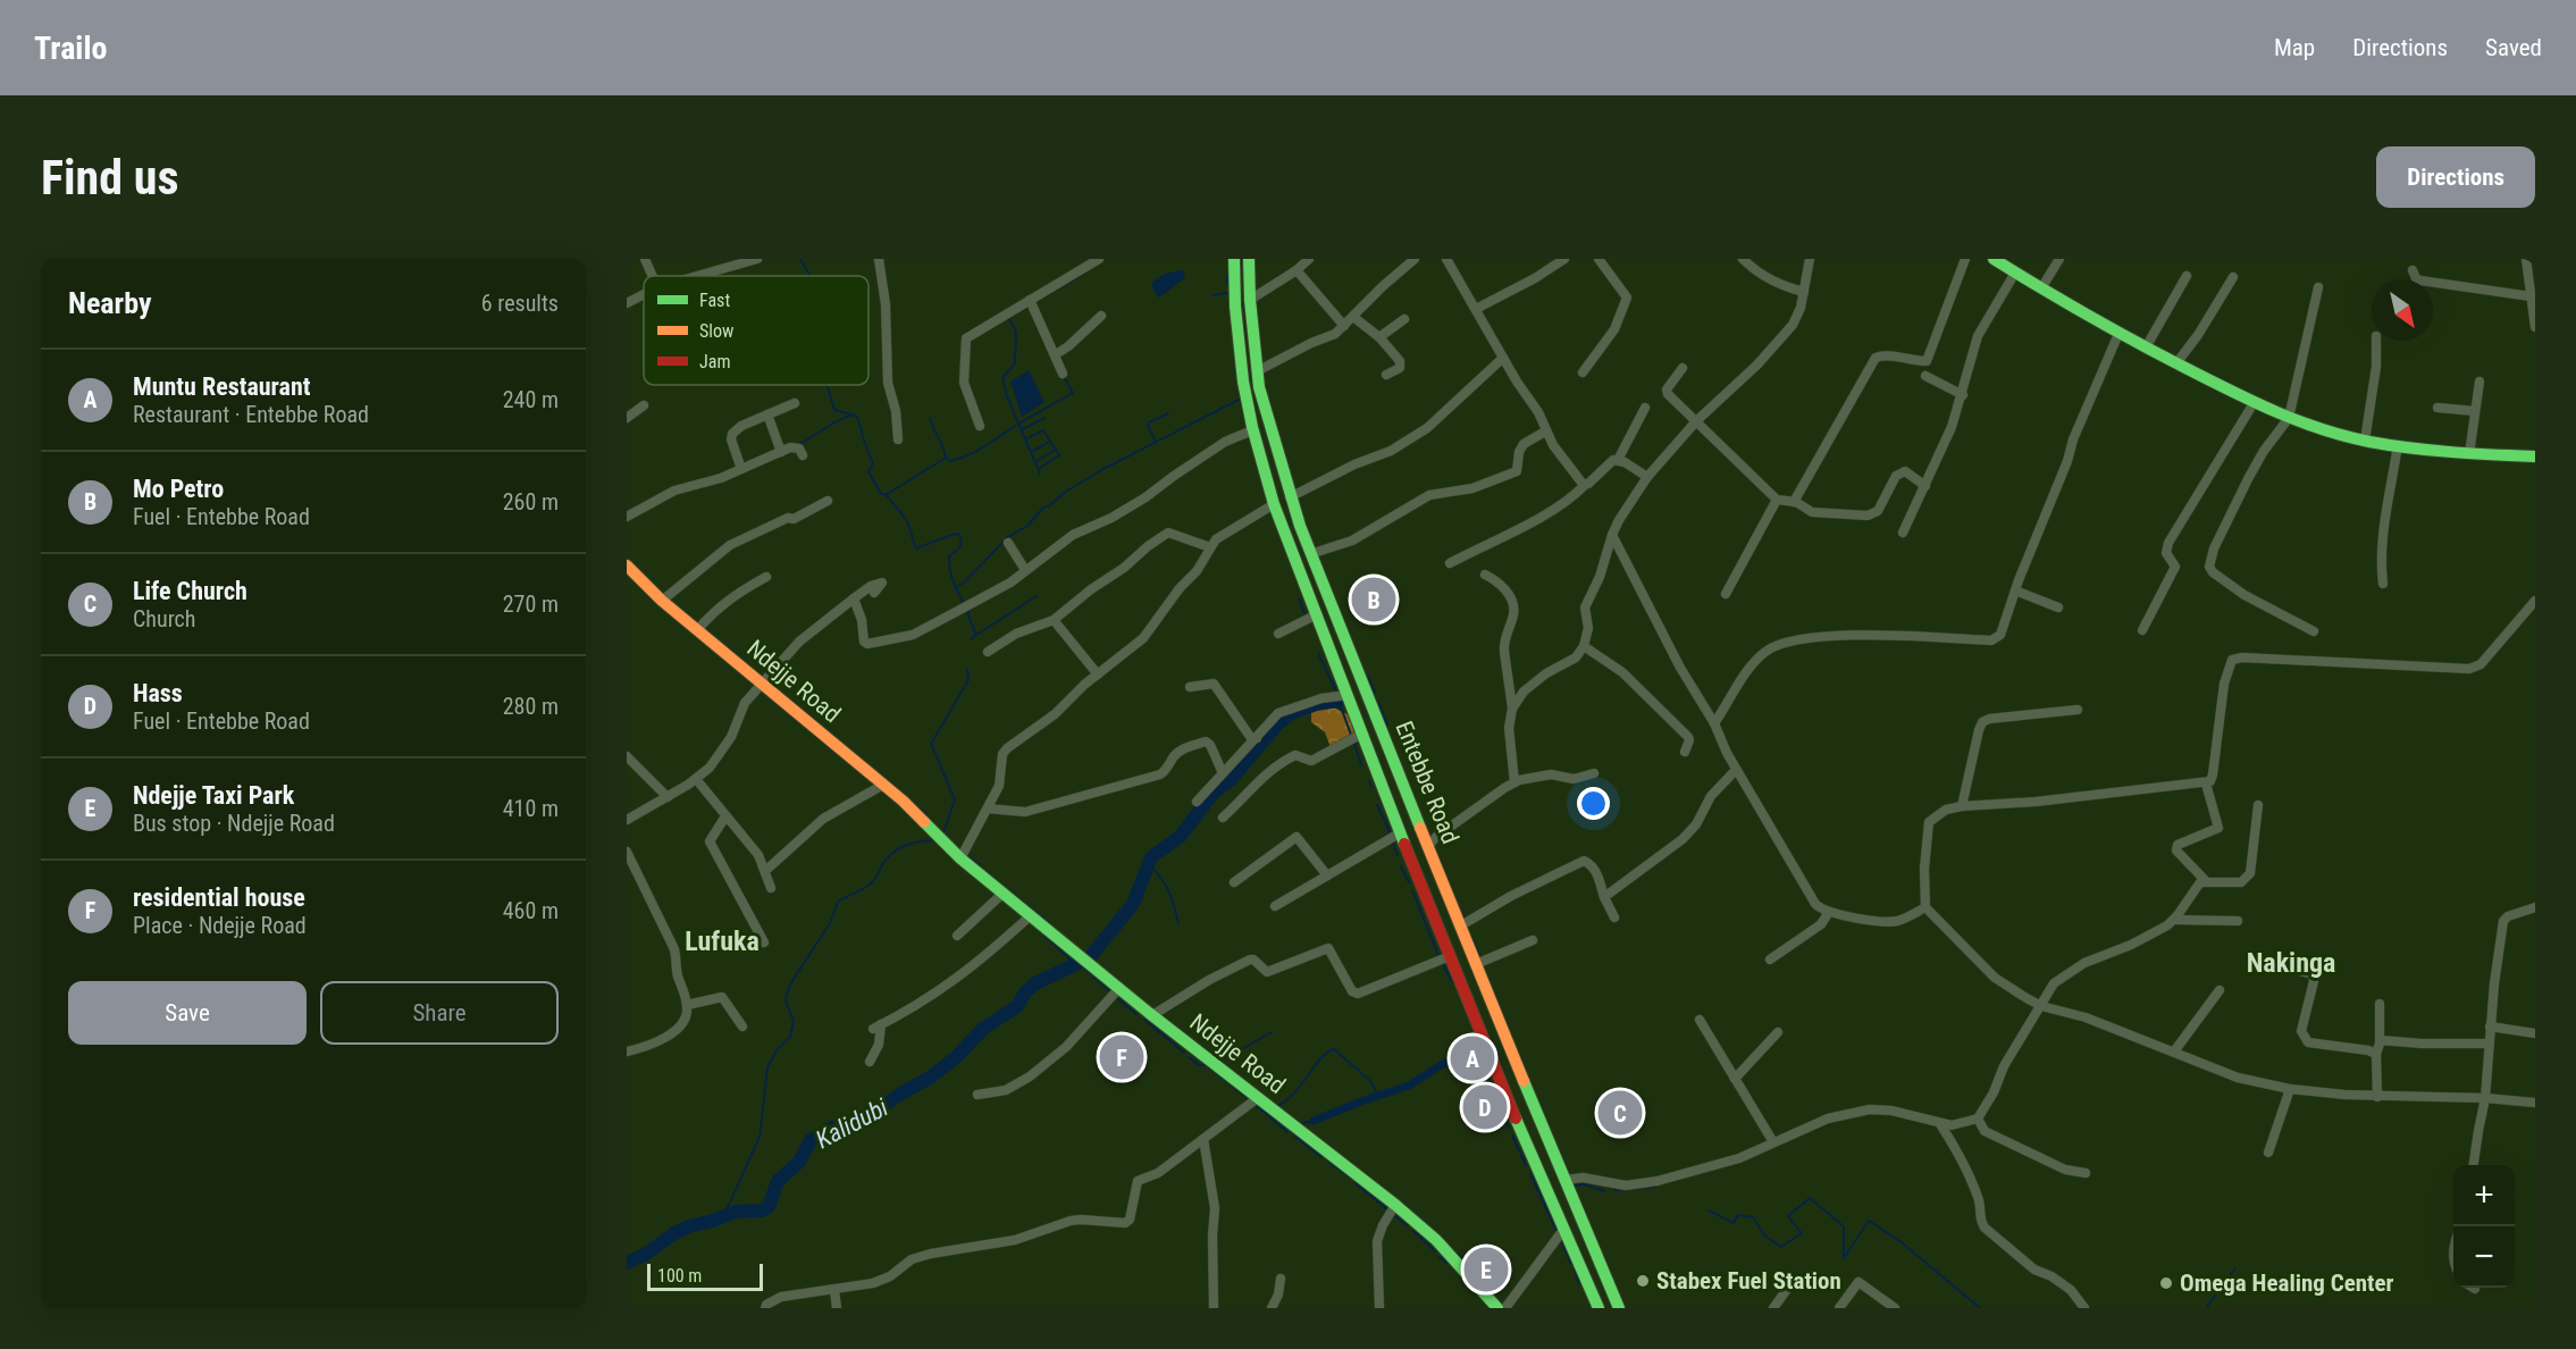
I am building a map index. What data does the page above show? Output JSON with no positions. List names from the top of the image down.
{
  "streets": {
    "main road": ["Ndejje Road", "Entebbe Road"]
  },
  "districts": ["Lufuka", "Nakinga"],
  "water": ["Kalidubi"],
  "places": ["Stabex Fuel Station", "Omega Healing Center"],
  "legend": ["Fast", "Slow", "Jam"],
  "scale_bar": "100 m",
  "north": "bottom right",
  "page": {
    "header": "Trailo",
    "nav": ["Map", "Directions", "Saved"],
    "buttons": [
      "Directions",
      ["Save", "Share"]
    ],
    "title": "Find us",
    "heading": ["Nearby", "6 results"],
    "list": [
      {
        "mark": "A",
        "name": "Muntu Restaurant",
        "note": "Restaurant · Entebbe Road",
        "value": "240 m"
      },
      {
        "mark": "B",
        "name": "Mo Petro",
        "note": "Fuel · Entebbe Road",
        "value": "260 m"
      },
      {
        "mark": "C",
        "name": "Life Church",
        "note": "Church",
        "value": "270 m"
      },
      {
        "mark": "D",
        "name": "Hass",
        "note": "Fuel · Entebbe Road",
        "value": "280 m"
      },
      {
        "mark": "E",
        "name": "Ndejje Taxi Park",
        "note": "Bus stop · Ndejje Road",
        "value": "410 m"
      },
      {
        "mark": "F",
        "name": "residential house",
        "note": "Place · Ndejje Road",
        "value": "460 m"
      }
    ],
    "pins": [
      "B",
      "F",
      "A",
      "D",
      "C",
      "E"
    ],
    "map_buttons": ["+", "−"],
    "scale": "100 m"
  }
}
